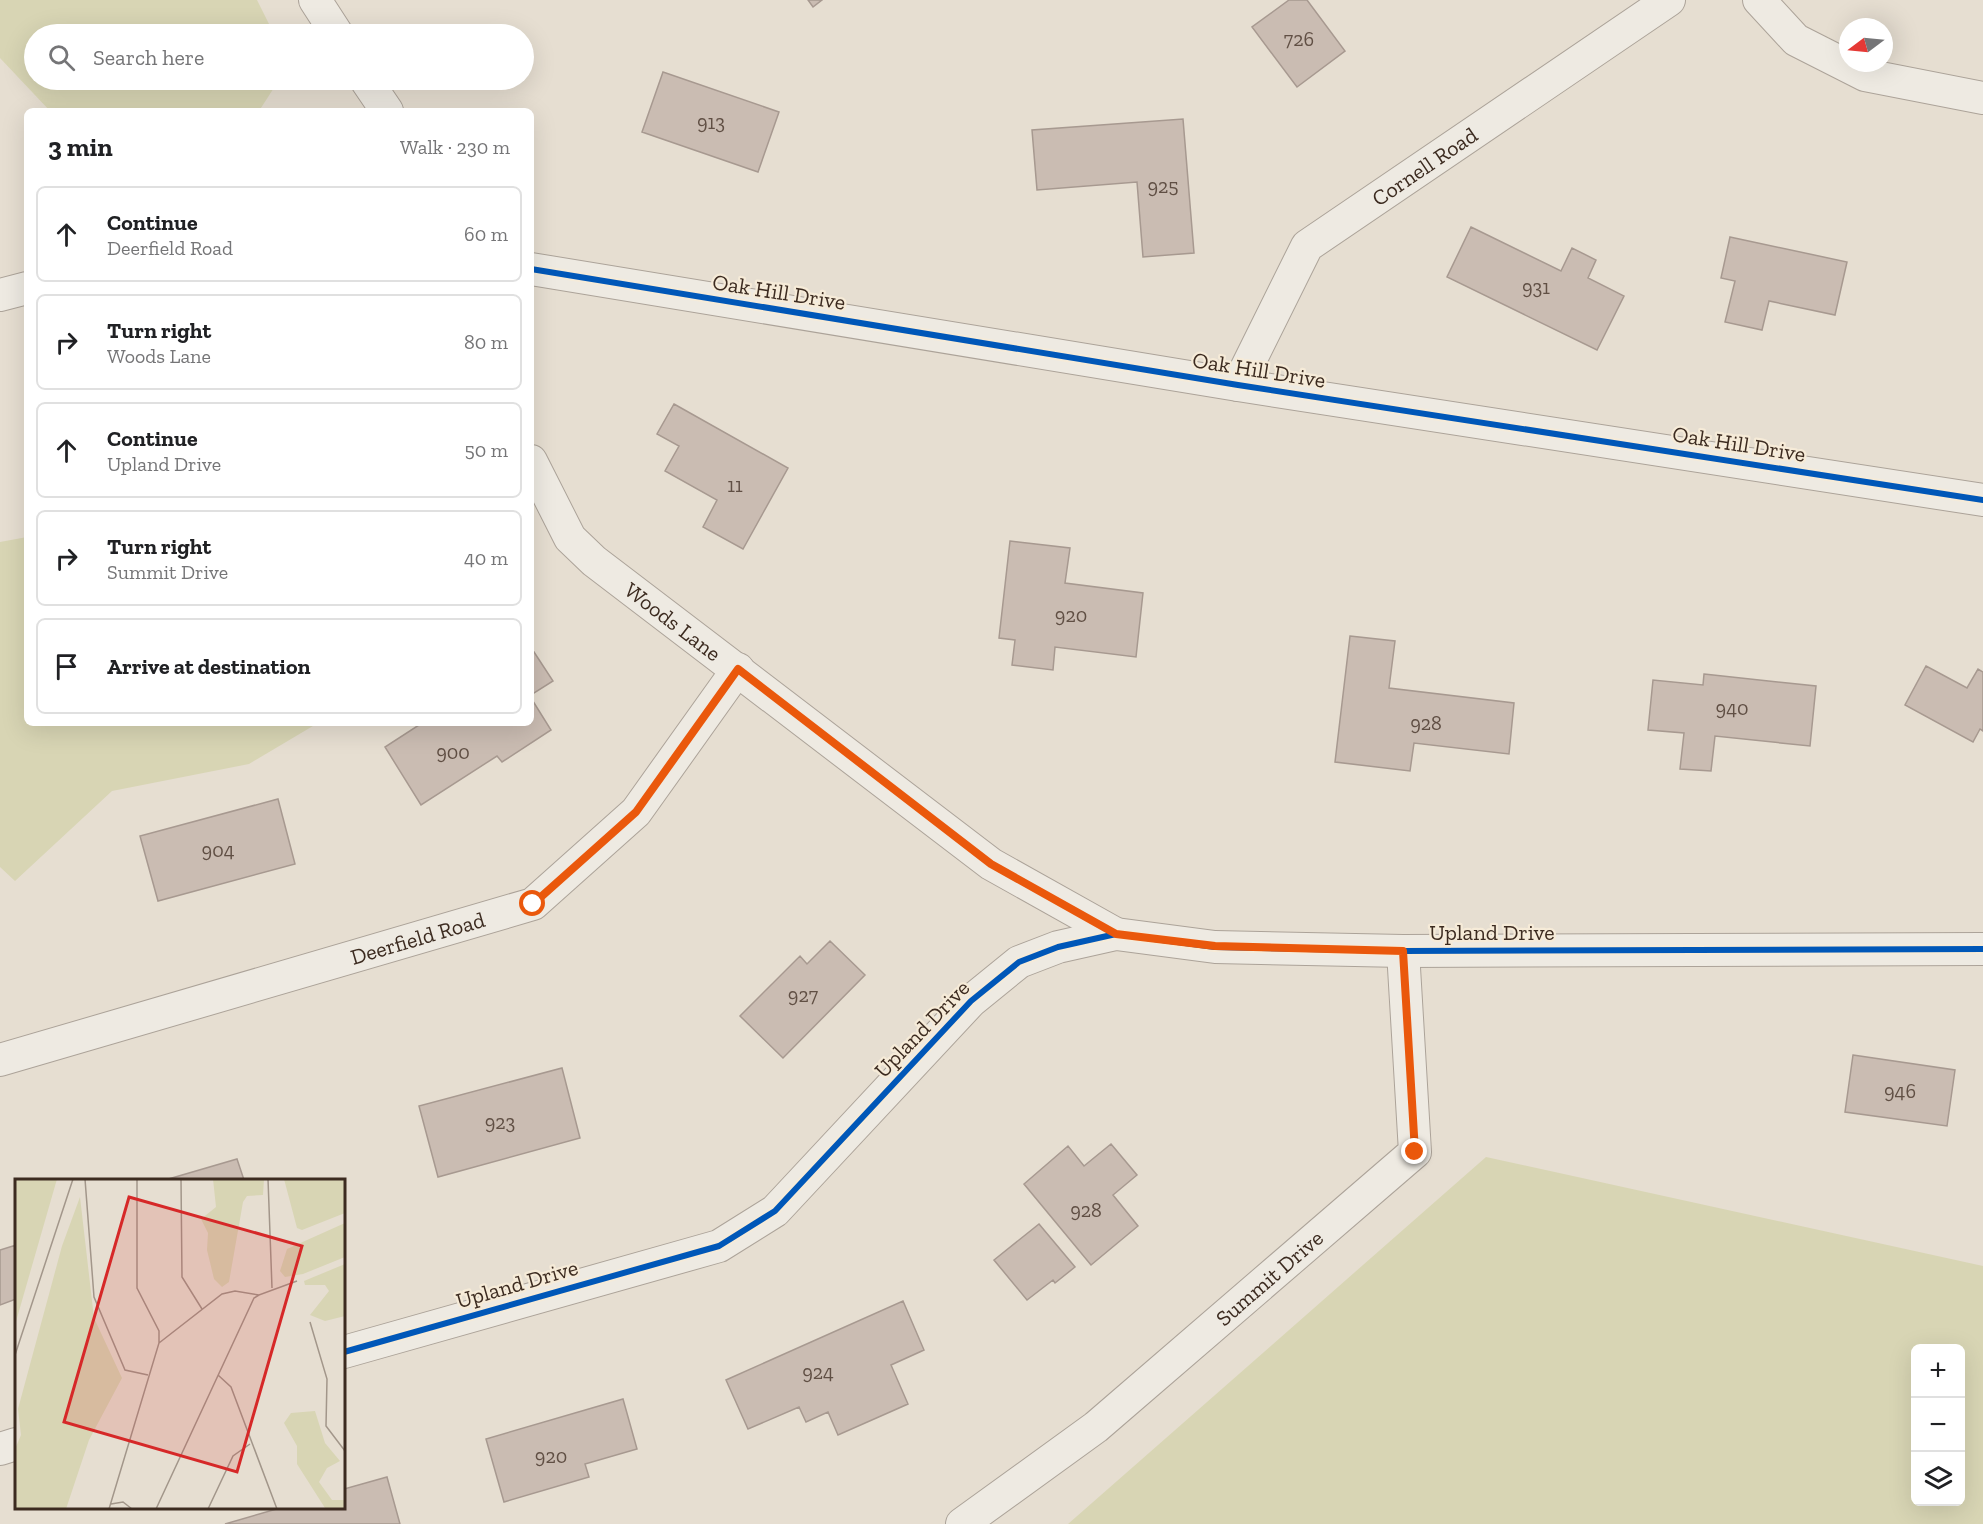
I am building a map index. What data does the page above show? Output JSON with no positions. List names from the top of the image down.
{
  "streets": {
    "street": [
      "Cornell Road",
      "Oak Hill Drive",
      "Woods Lane",
      "Upland Drive",
      "Deerfield Road",
      "Summit Drive"
    ]
  },
  "crossings": [
    ["Cornell Road", "Oak Hill Drive"],
    ["Woods Lane", "Upland Drive"],
    ["Woods Lane", "Deerfield Road"],
    ["Upland Drive", "Summit Drive"]
  ],
  "house_numbers": [
    "726",
    "913",
    "925",
    "931",
    "11",
    "920",
    "940",
    "928",
    "900",
    "904",
    "927",
    "946",
    "923",
    "928",
    "924",
    "920"
  ],
  "north": "left",
  "page": {
    "search": "Search here",
    "heading": ["3 min", "Walk · 230 m"],
    "list": [
      ["Continue", "Deerfield Road", "60 m"],
      ["Turn right", "Woods Lane", "80 m"],
      ["Continue", "Upland Drive", "50 m"],
      ["Turn right", "Summit Drive", "40 m"],
      "Arrive at destination"
    ],
    "map_buttons": ["+", "−"]
  }
}
